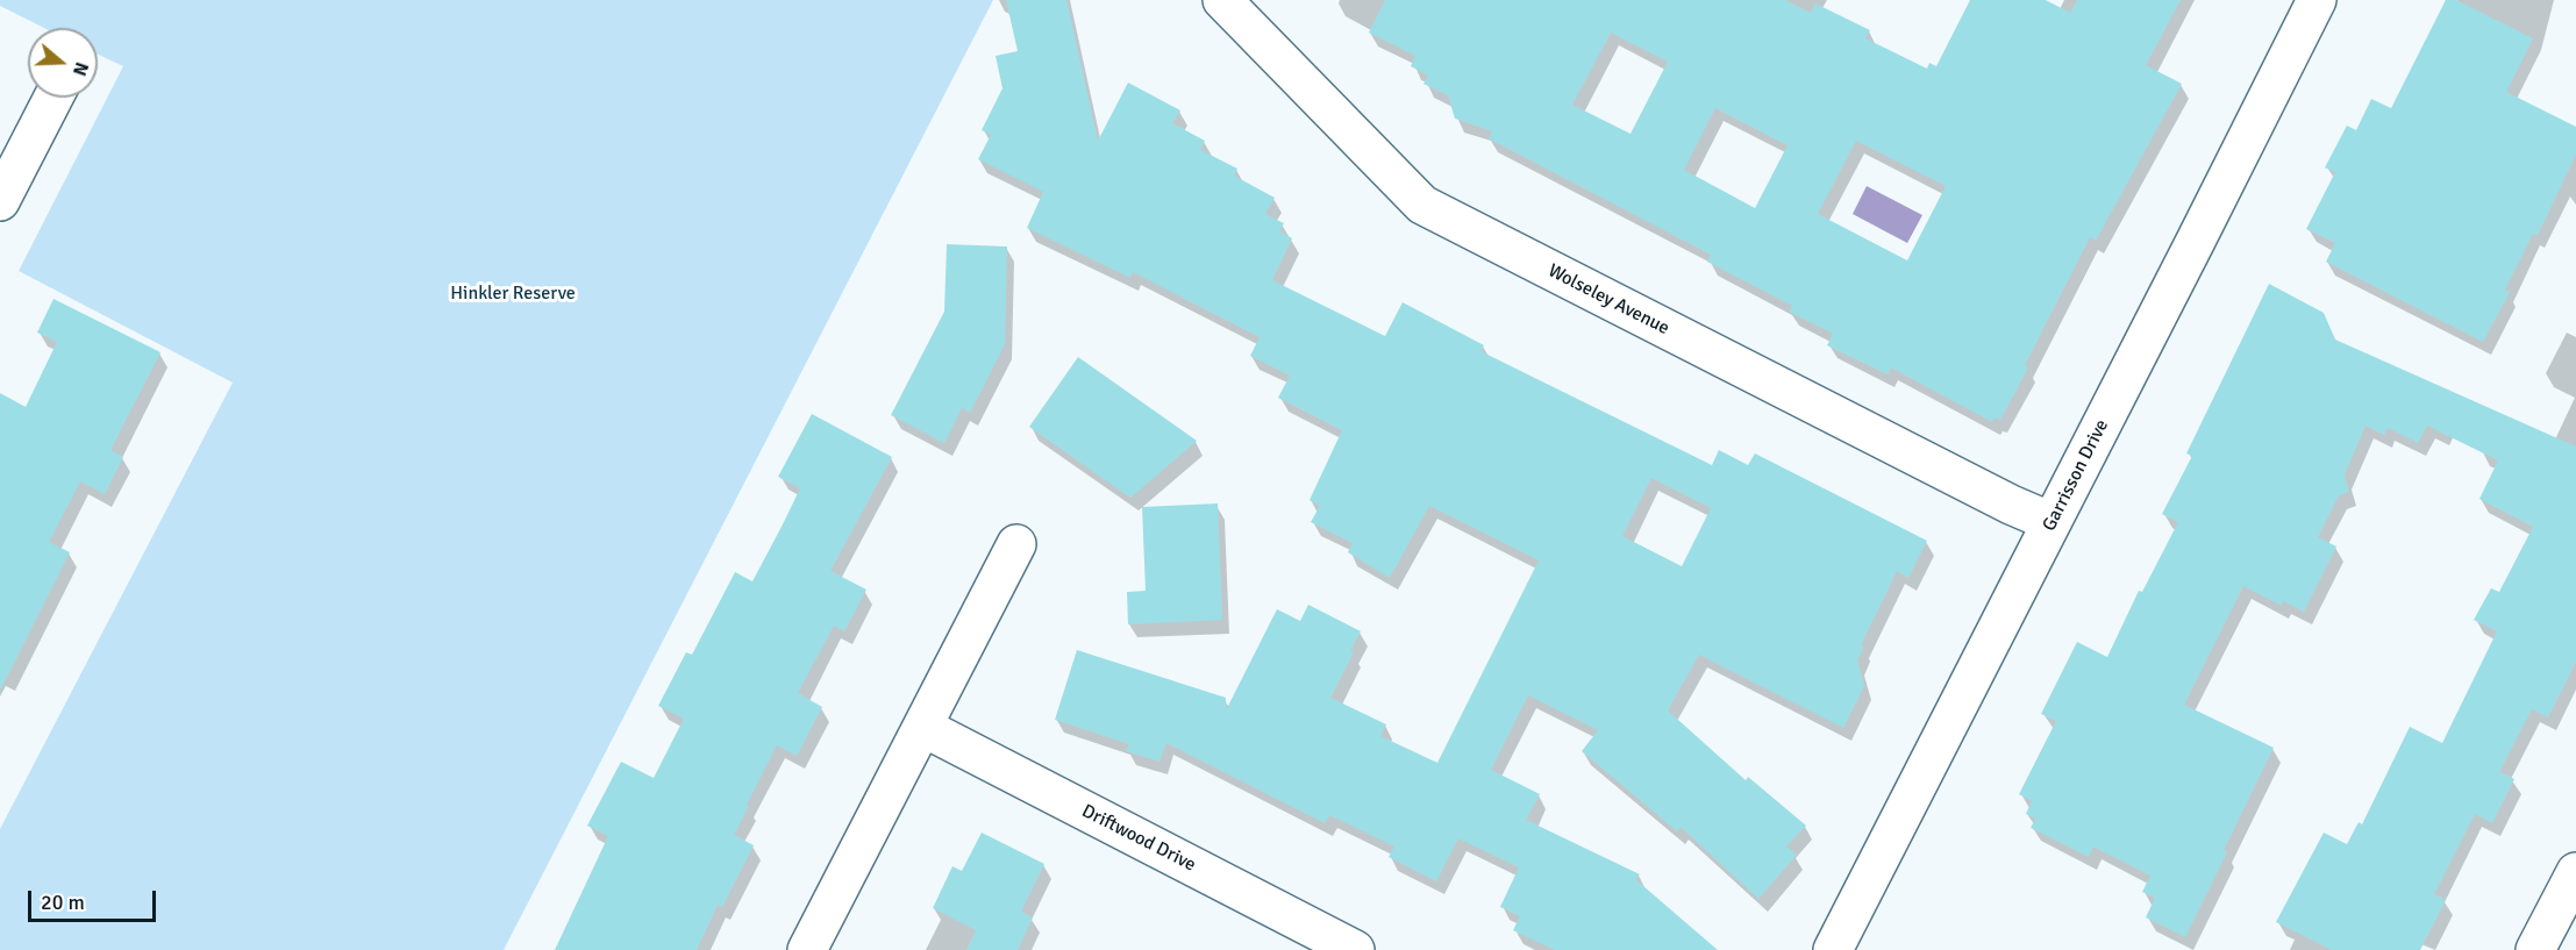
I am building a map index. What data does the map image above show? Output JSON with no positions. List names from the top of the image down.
{
  "streets": {
    "street": ["Wolseley Avenue", "Garrisson Drive", "Driftwood Drive"]
  },
  "crossings": [
    ["Wolseley Avenue", "Garrisson Drive"]
  ],
  "parks": ["Hinkler Reserve"],
  "scale_bar": "20 m",
  "north": "right"
}
